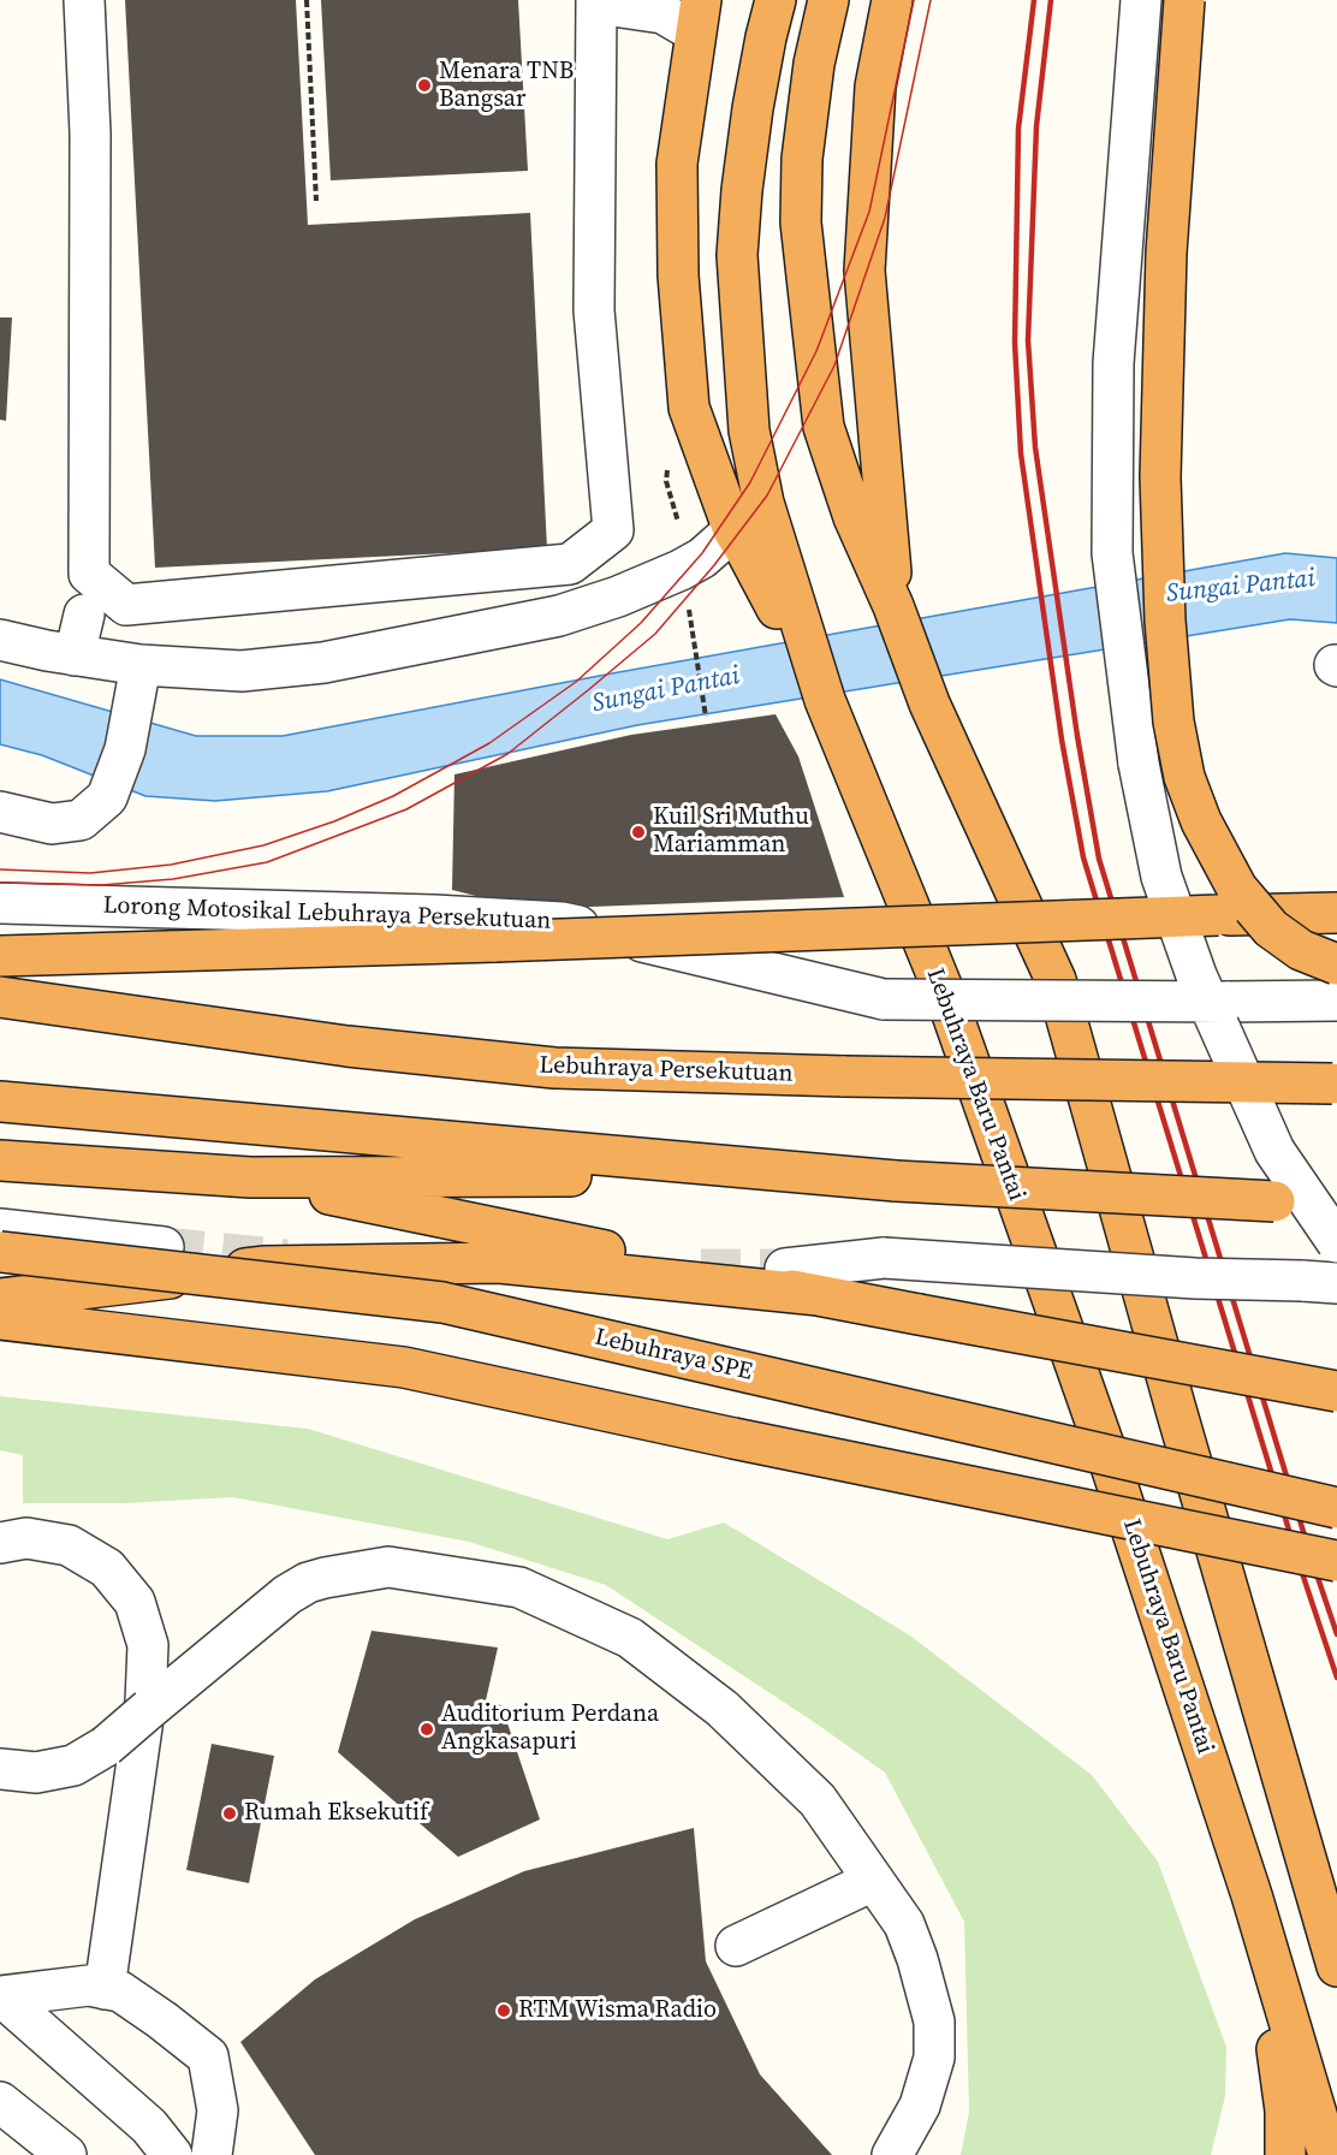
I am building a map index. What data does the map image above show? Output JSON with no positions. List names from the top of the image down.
{
  "streets": {
    "highway": ["Lebuhraya Persekutuan", "Lebuhraya Baru Pantai", "Lebuhraya SPE"],
    "street": ["Lorong Motosikal Lebuhraya Persekutuan"]
  },
  "water": ["Sungai Pantai"],
  "places": [
    "Menara TNB Bangsar",
    "Kuil Sri Muthu Mariamman",
    "Auditorium Perdana Angkasapuri",
    "Rumah Eksekutif",
    "RTM Wisma Radio"
  ]
}
